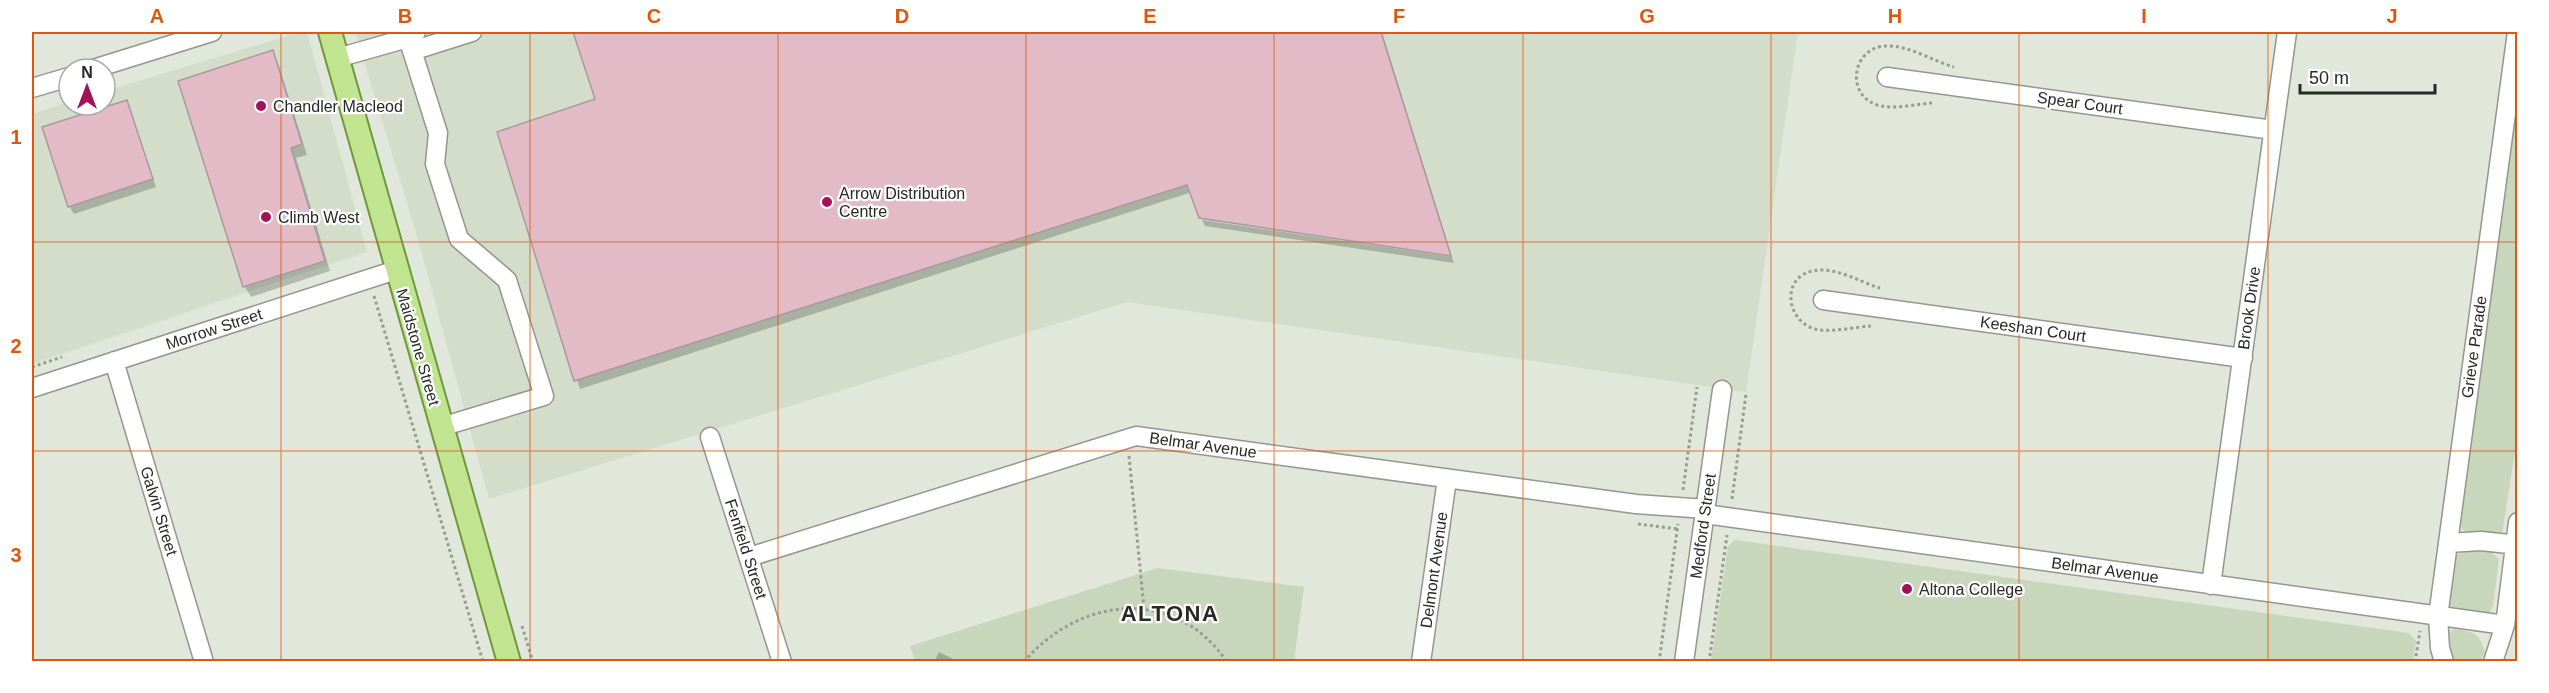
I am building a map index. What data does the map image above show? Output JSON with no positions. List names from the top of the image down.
{
  "streets": {
    "main road": ["Maidstone Street"],
    "street": [
      "Spear Court",
      "Brook Drive",
      "Morrow Street",
      "Keeshan Court",
      "Grieve Parade",
      "Belmar Avenue",
      "Galvin Street",
      "Medford Street",
      "Fenfield Street",
      "Delmont Avenue"
    ]
  },
  "crossings": [
    ["Spear Court", "Brook Drive"],
    ["Brook Drive", "Keeshan Court"],
    ["Brook Drive", "Belmar Avenue"],
    ["Morrow Street", "Maidstone Street"],
    ["Morrow Street", "Galvin Street"],
    ["Grieve Parade", "Belmar Avenue"],
    ["Belmar Avenue", "Medford Street"],
    ["Belmar Avenue", "Fenfield Street"],
    ["Belmar Avenue", "Delmont Avenue"]
  ],
  "districts": ["ALTONA"],
  "places": [
    "Chandler Macleod",
    "Arrow Distribution Centre",
    "Climb West",
    "Altona College"
  ],
  "scale_bar": "50 m",
  "north": "top",
  "grid": {
    "columns": [
      "A",
      "B",
      "C",
      "D",
      "E",
      "F",
      "G",
      "H",
      "I",
      "J"
    ],
    "rows": ["1", "2", "3"]
  }
}
